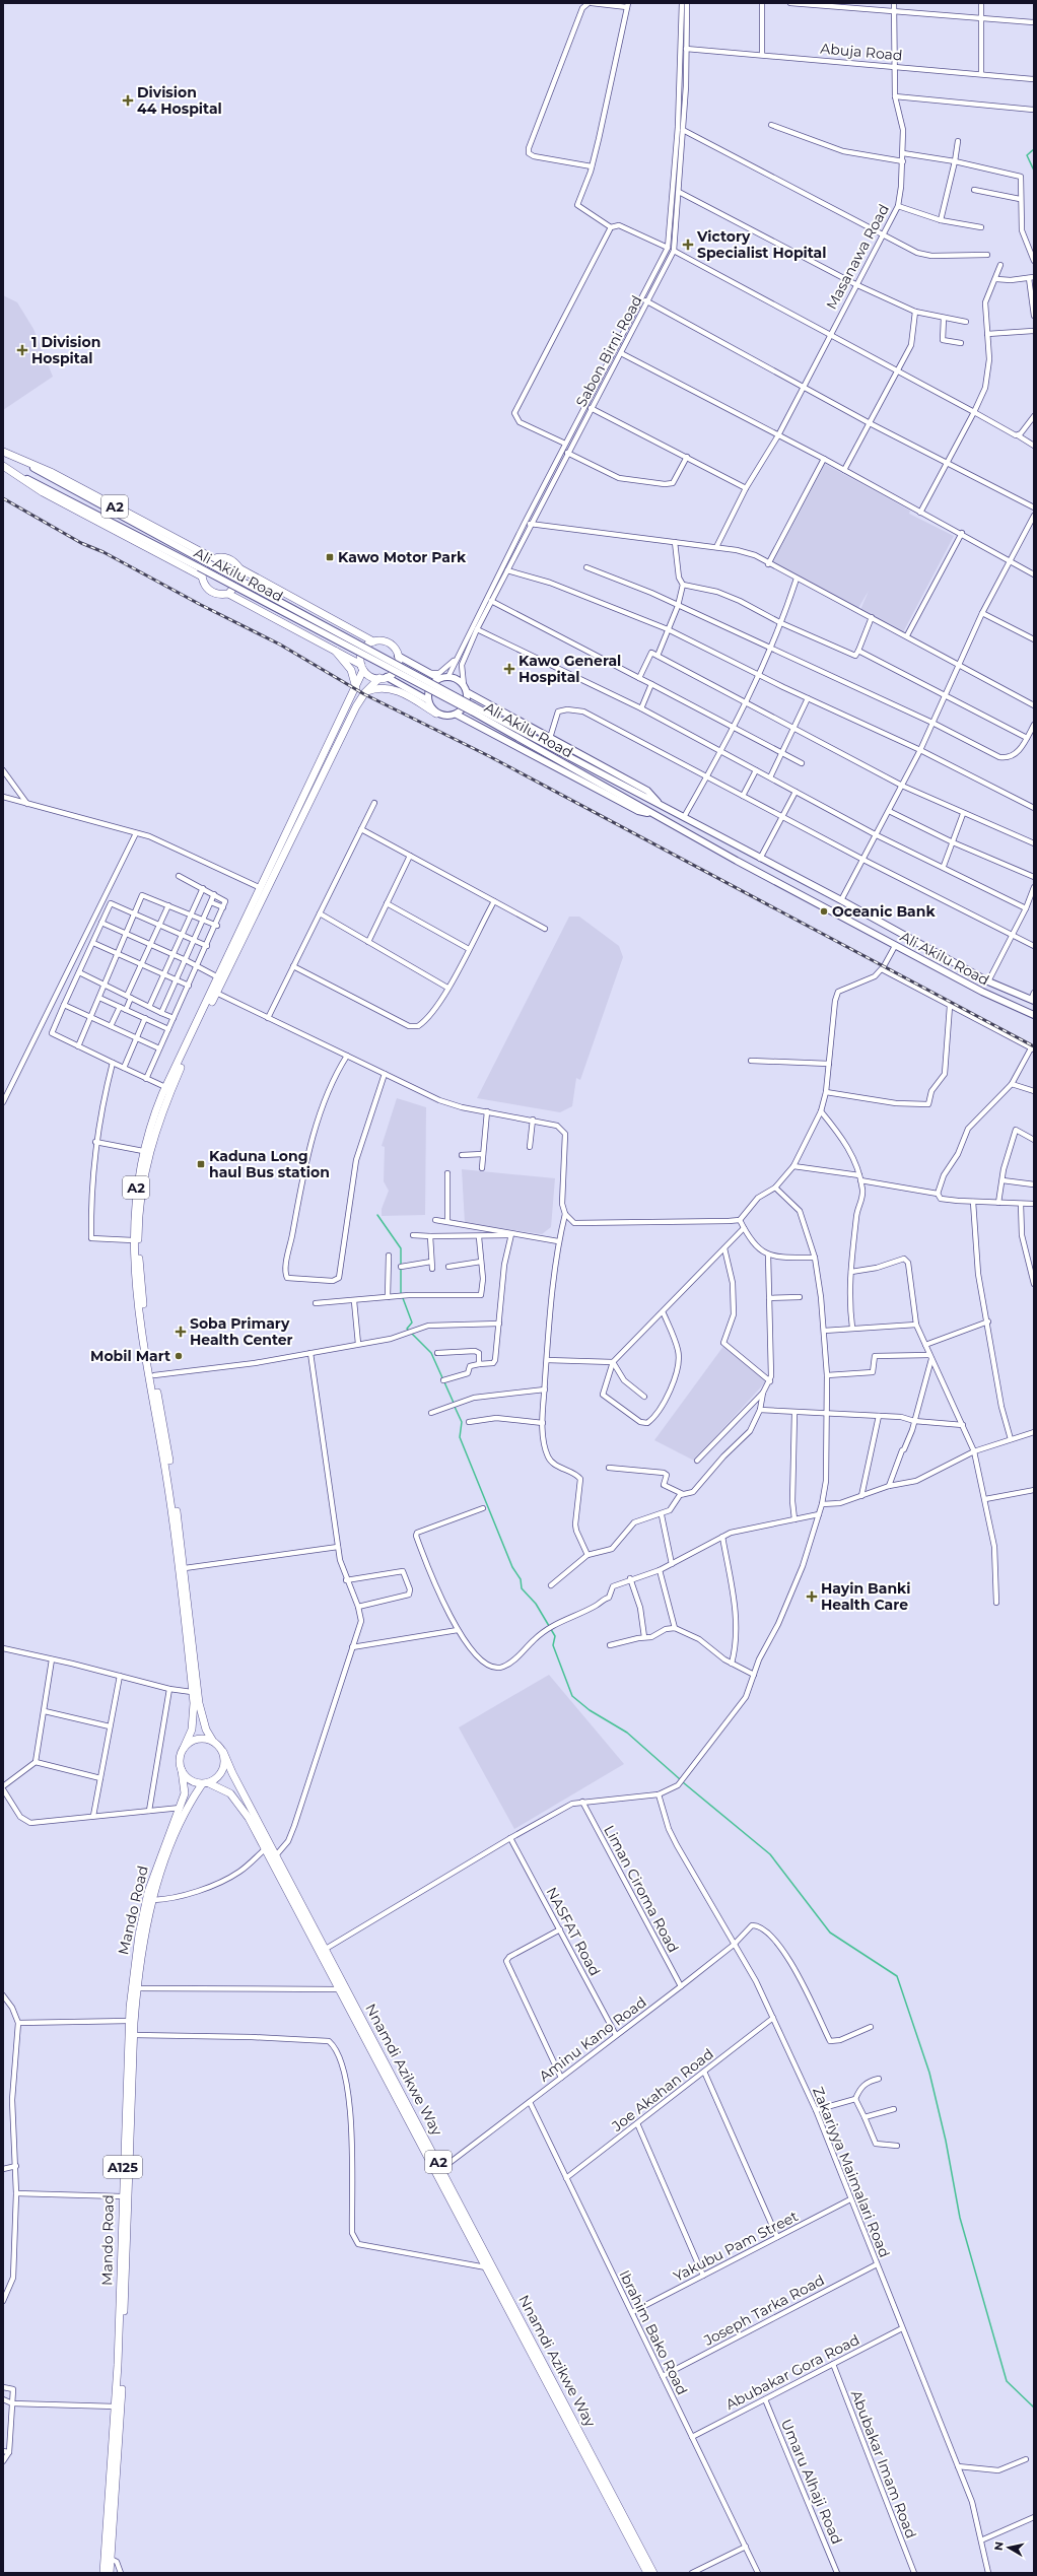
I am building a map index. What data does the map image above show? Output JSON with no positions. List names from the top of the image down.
{
  "streets": {
    "highway": [
      "A2",
      "Mando Road",
      "Nnamdi Azikwe Way",
      "A125"
    ],
    "main road": ["Ali Akilu Road"],
    "street": [
      "Abuja Road",
      "Masanawa Road",
      "Sabon Birni Road",
      "Liman Ciroma Road",
      "NASFAT Road",
      "Aminu Kano Road",
      "Joe Akahan Road",
      "Zakariyya Maimalari Road",
      "Yakubu Pam Street",
      "Joseph Tarka Road",
      "Ibrahim Bako Road",
      "Abubakar Gora Road",
      "Abubakar Imam Road",
      "Umaru Alhaji Road"
    ]
  },
  "crossings": [
    ["Abuja Road", "Masanawa Road"],
    ["Abuja Road", "Sabon Birni Road"],
    ["A2", "Ali Akilu Road"],
    ["A2", "Mando Road"],
    ["A2", "Nnamdi Azikwe Way"],
    ["Liman Ciroma Road", "Aminu Kano Road"],
    ["Mando Road", "Nnamdi Azikwe Way"],
    ["NASFAT Road", "Aminu Kano Road"],
    ["Aminu Kano Road", "Nnamdi Azikwe Way"],
    ["Aminu Kano Road", "Zakariyya Maimalari Road"],
    ["Aminu Kano Road", "Ibrahim Bako Road"],
    ["Joe Akahan Road", "Zakariyya Maimalari Road"],
    ["Joe Akahan Road", "Ibrahim Bako Road"],
    ["Zakariyya Maimalari Road", "Yakubu Pam Street"],
    ["Zakariyya Maimalari Road", "Joseph Tarka Road"],
    ["Zakariyya Maimalari Road", "Abubakar Gora Road"],
    ["Yakubu Pam Street", "Ibrahim Bako Road"],
    ["Joseph Tarka Road", "Ibrahim Bako Road"],
    ["Ibrahim Bako Road", "Abubakar Gora Road"],
    ["Abubakar Gora Road", "Abubakar Imam Road"],
    ["Abubakar Gora Road", "Umaru Alhaji Road"]
  ],
  "places": {
    "health": [
      "Division 44 Hospital",
      "Victory Specialist Hopital",
      "1 Division Hospital",
      "Kawo General Hospital",
      "Soba Primary Health Center",
      "Hayin Banki Health Care"
    ],
    "transit": ["Kawo Motor Park", "Kaduna Long haul Bus station"],
    "other": ["Oceanic Bank", "Mobil Mart"]
  },
  "north": "left"
}
